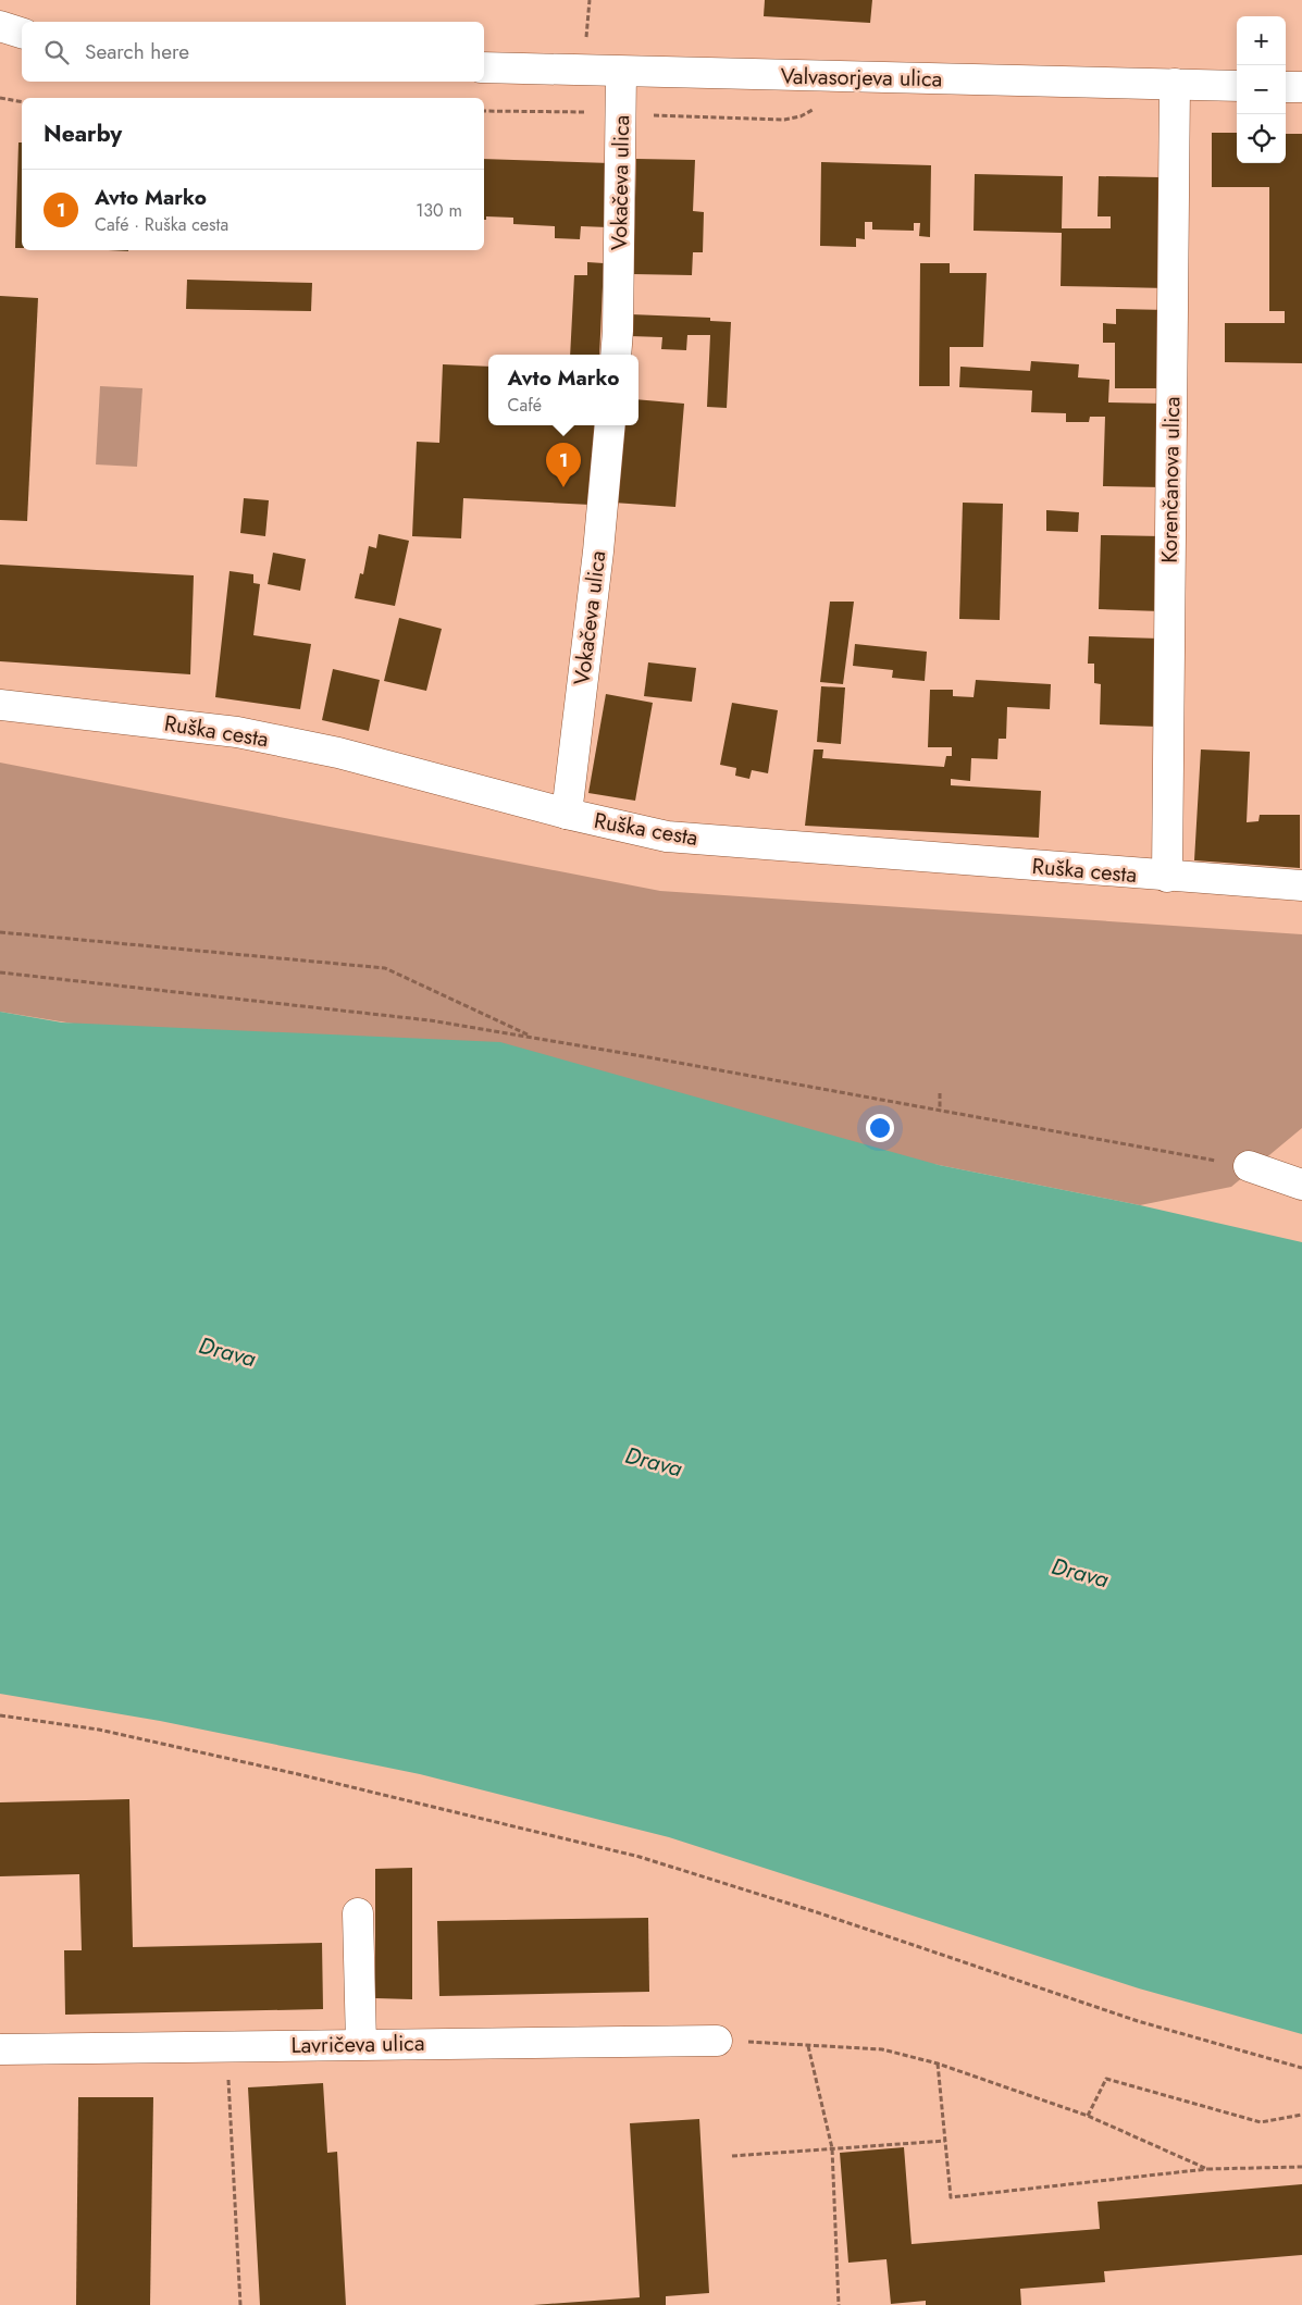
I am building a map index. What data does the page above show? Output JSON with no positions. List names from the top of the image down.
{
  "streets": {
    "street": [
      "Valvasorjeva ulica",
      "Vokačeva ulica",
      "Korenčanova ulica",
      "Ruška cesta",
      "Lavričeva ulica"
    ]
  },
  "crossings": [
    ["Valvasorjeva ulica", "Vokačeva ulica"],
    ["Valvasorjeva ulica", "Korenčanova ulica"],
    ["Vokačeva ulica", "Ruška cesta"],
    ["Korenčanova ulica", "Ruška cesta"]
  ],
  "water": ["Drava"],
  "page": {
    "map_buttons": ["+", "−"],
    "search": "Search here",
    "heading": "Nearby",
    "list": [
      {
        "mark": "1",
        "name": "Avto Marko",
        "note": "Café · Ruška cesta",
        "value": "130 m"
      }
    ],
    "popup": ["Avto Marko", "Café"],
    "pins": "1"
  }
}
